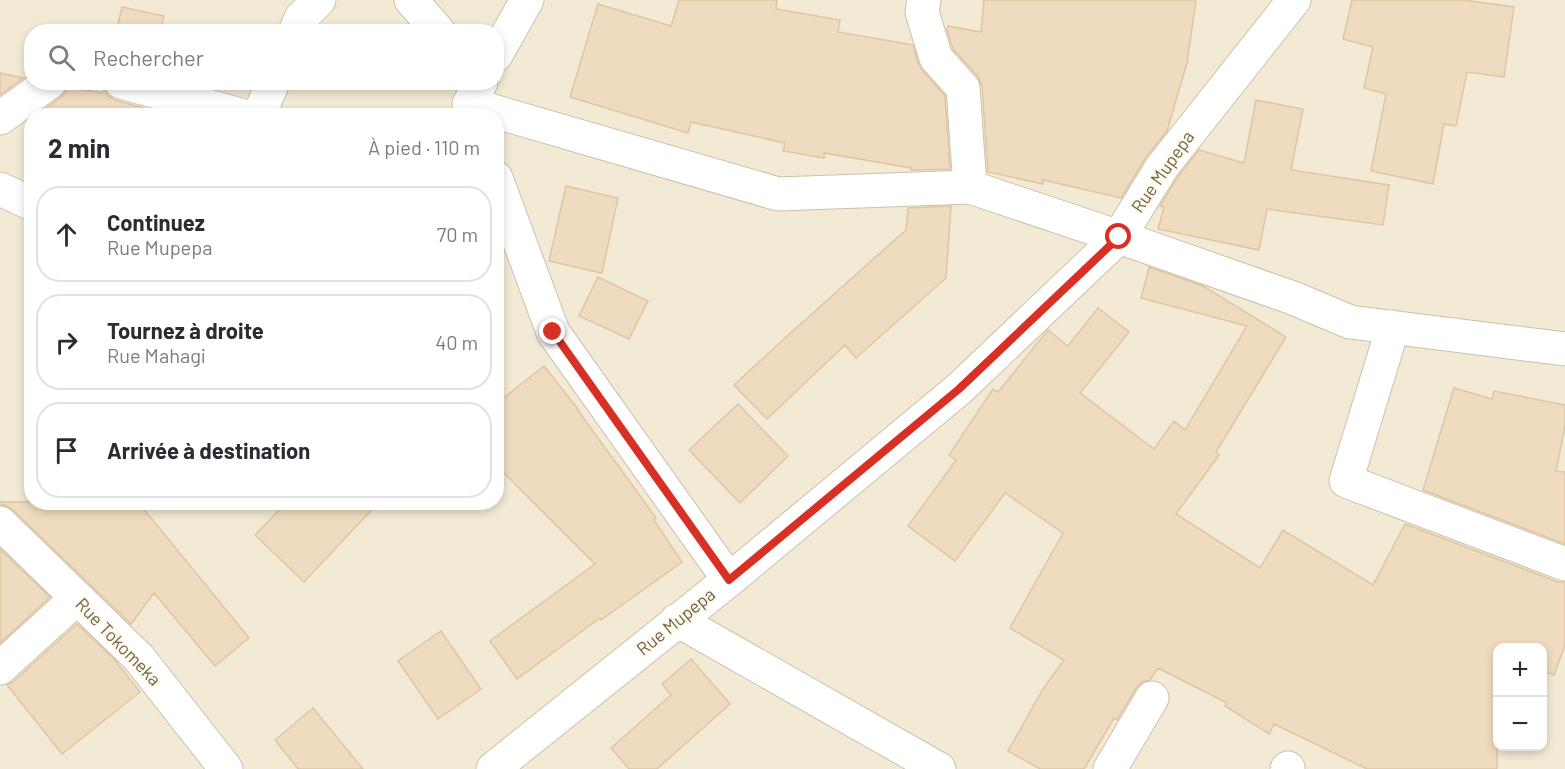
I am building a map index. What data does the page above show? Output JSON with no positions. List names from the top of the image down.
{
  "streets": {
    "street": ["Rue Mupepa", "Rue Tokomeka"]
  },
  "page": {
    "search": "Rechercher",
    "heading": ["2 min", "À pied · 110 m"],
    "list": [
      ["Continuez", "Rue Mupepa", "70 m"],
      ["Tournez à droite", "Rue Mahagi", "40 m"],
      "Arrivée à destination"
    ],
    "map_buttons": ["+", "−"]
  }
}
